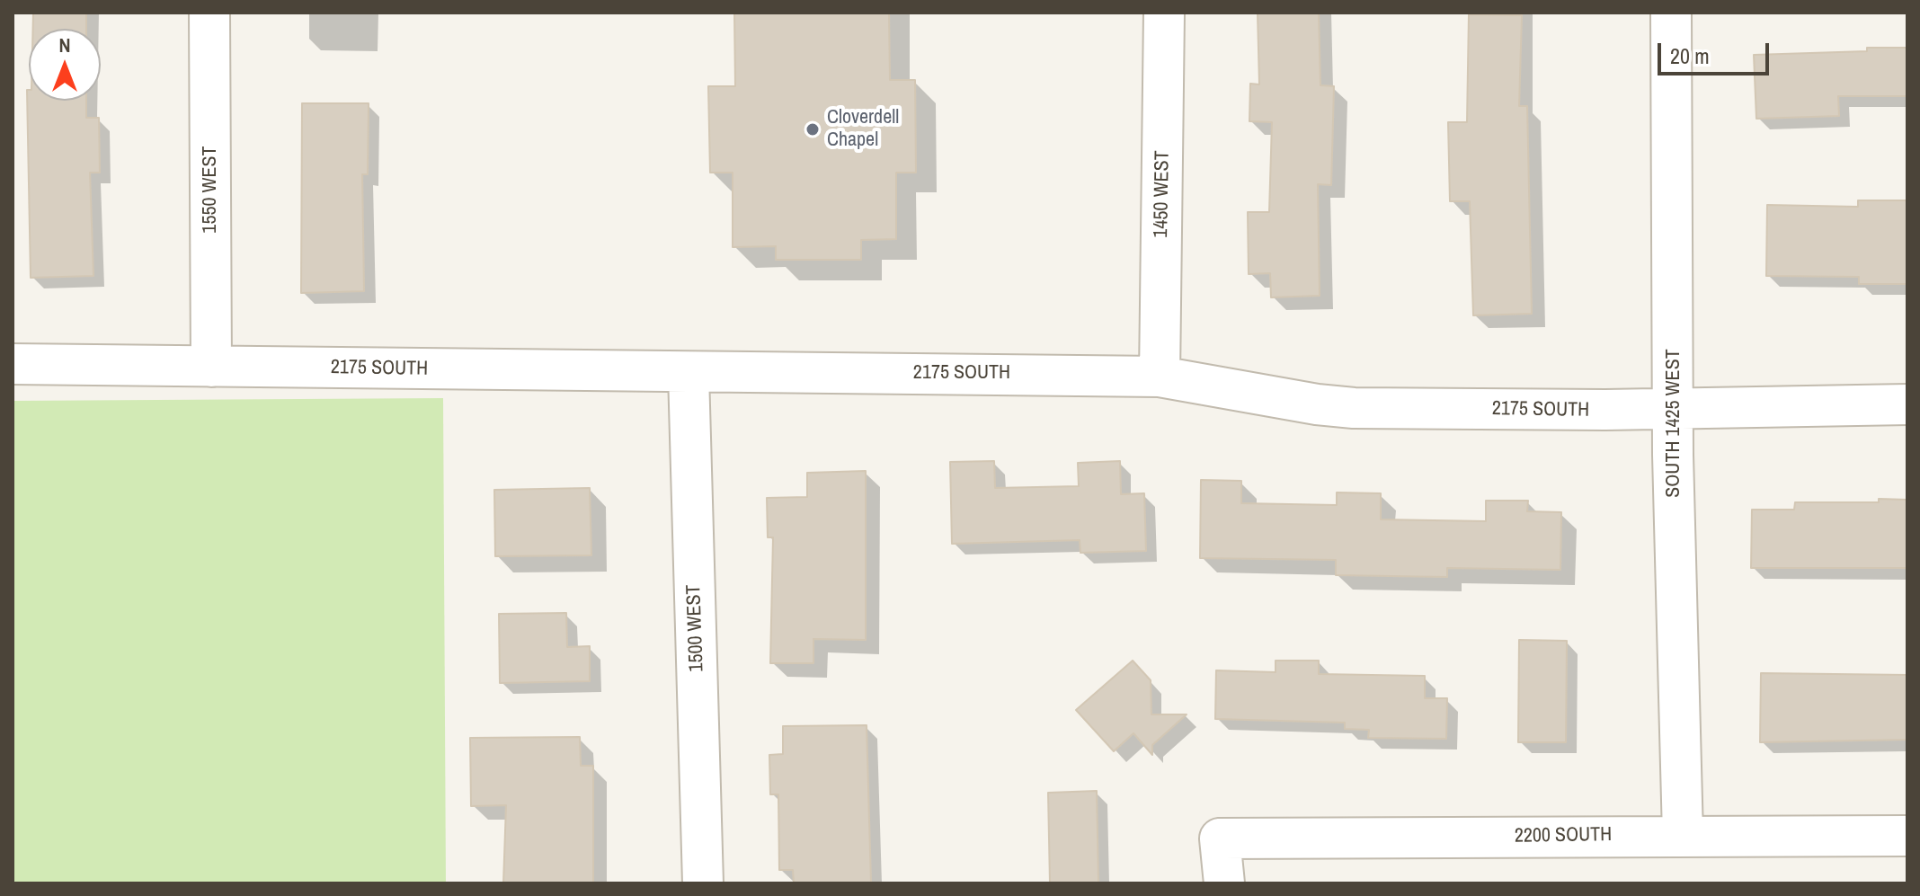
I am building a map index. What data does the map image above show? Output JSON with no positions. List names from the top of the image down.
{
  "streets": {
    "street": [
      "1550 WEST",
      "1450 WEST",
      "2175 SOUTH",
      "SOUTH 1425 WEST",
      "1500 WEST",
      "2200 SOUTH"
    ]
  },
  "crossings": [
    ["1550 WEST", "2175 SOUTH"],
    ["1450 WEST", "2175 SOUTH"],
    ["2175 SOUTH", "SOUTH 1425 WEST"],
    ["2175 SOUTH", "1500 WEST"],
    ["SOUTH 1425 WEST", "2200 SOUTH"]
  ],
  "places": ["Cloverdell Chapel"],
  "scale_bar": "20 m",
  "north": "top"
}
